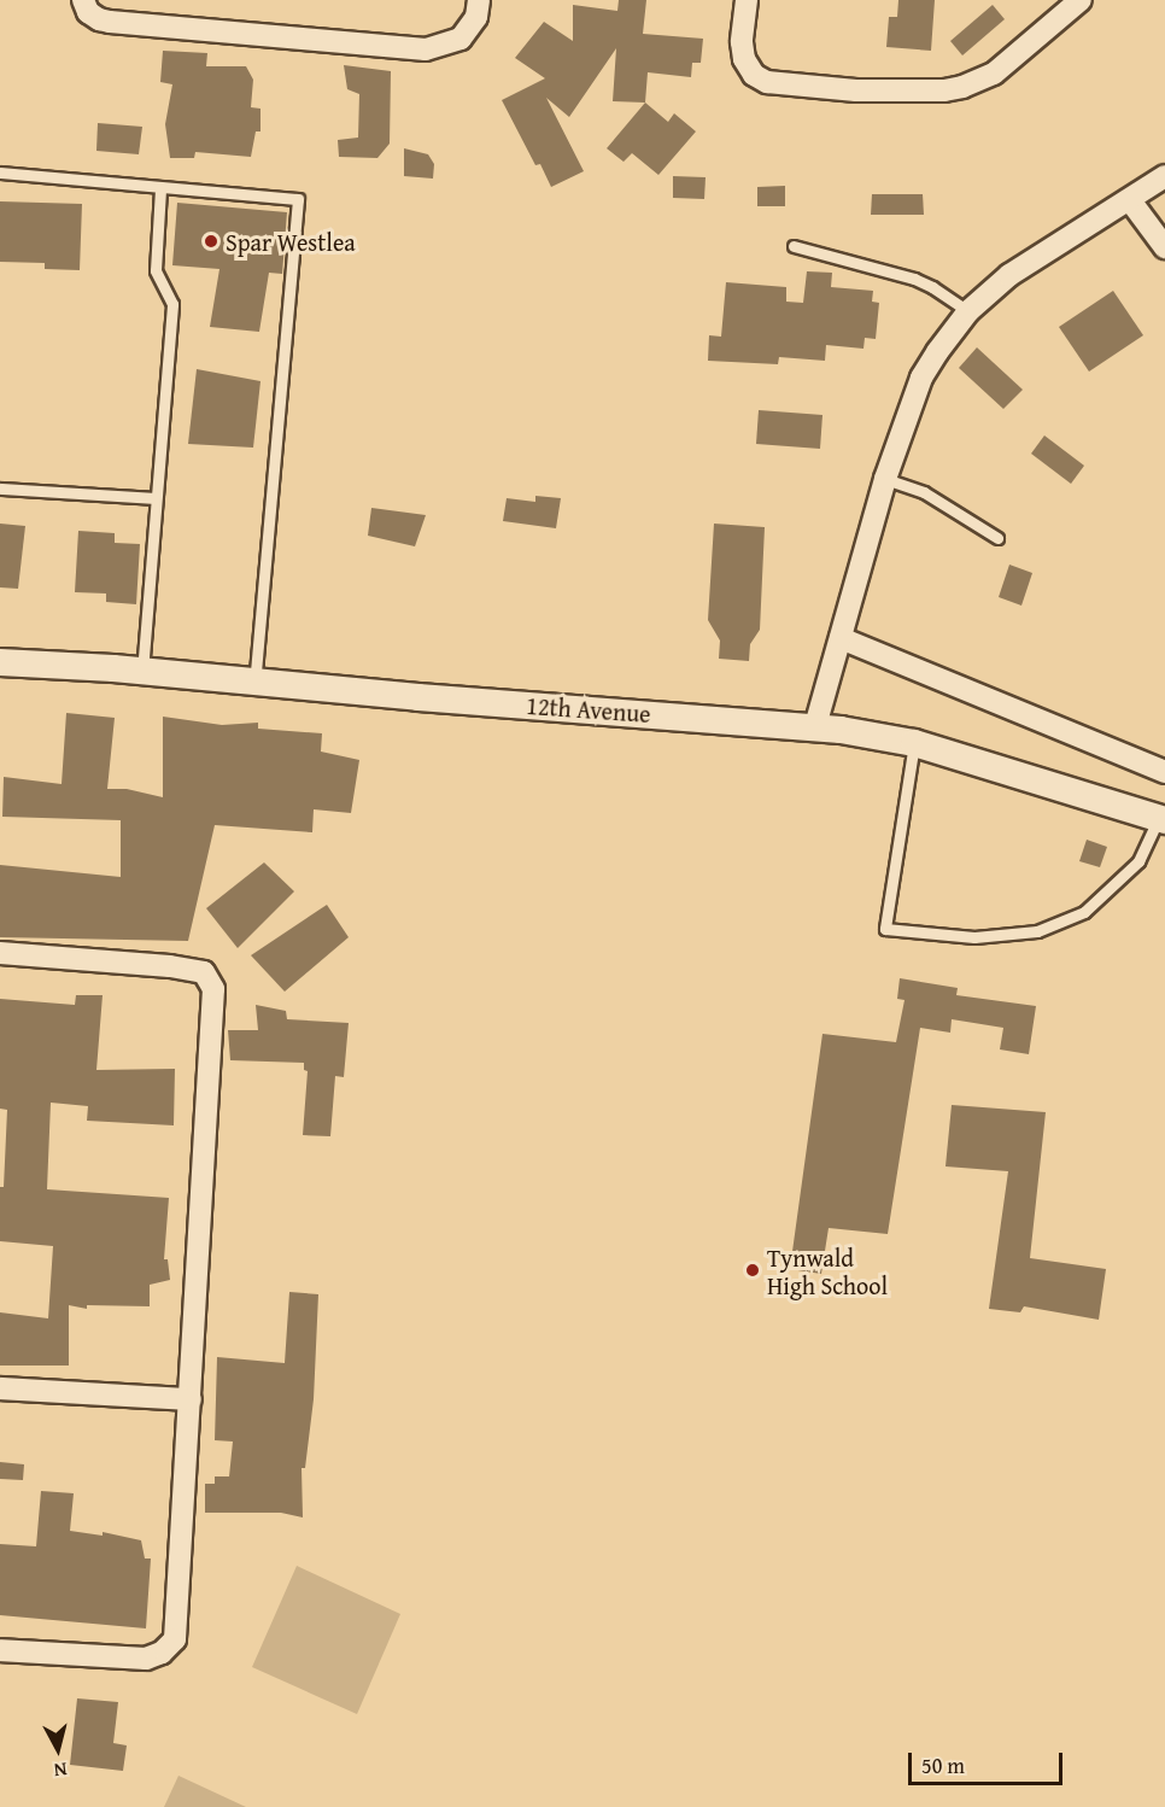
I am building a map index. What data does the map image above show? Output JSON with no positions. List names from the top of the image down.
{
  "streets": {
    "street": ["12th Avenue"]
  },
  "places": ["Spar Westlea", "Tynwald High School"],
  "scale_bar": "50 m",
  "north": "bottom"
}
